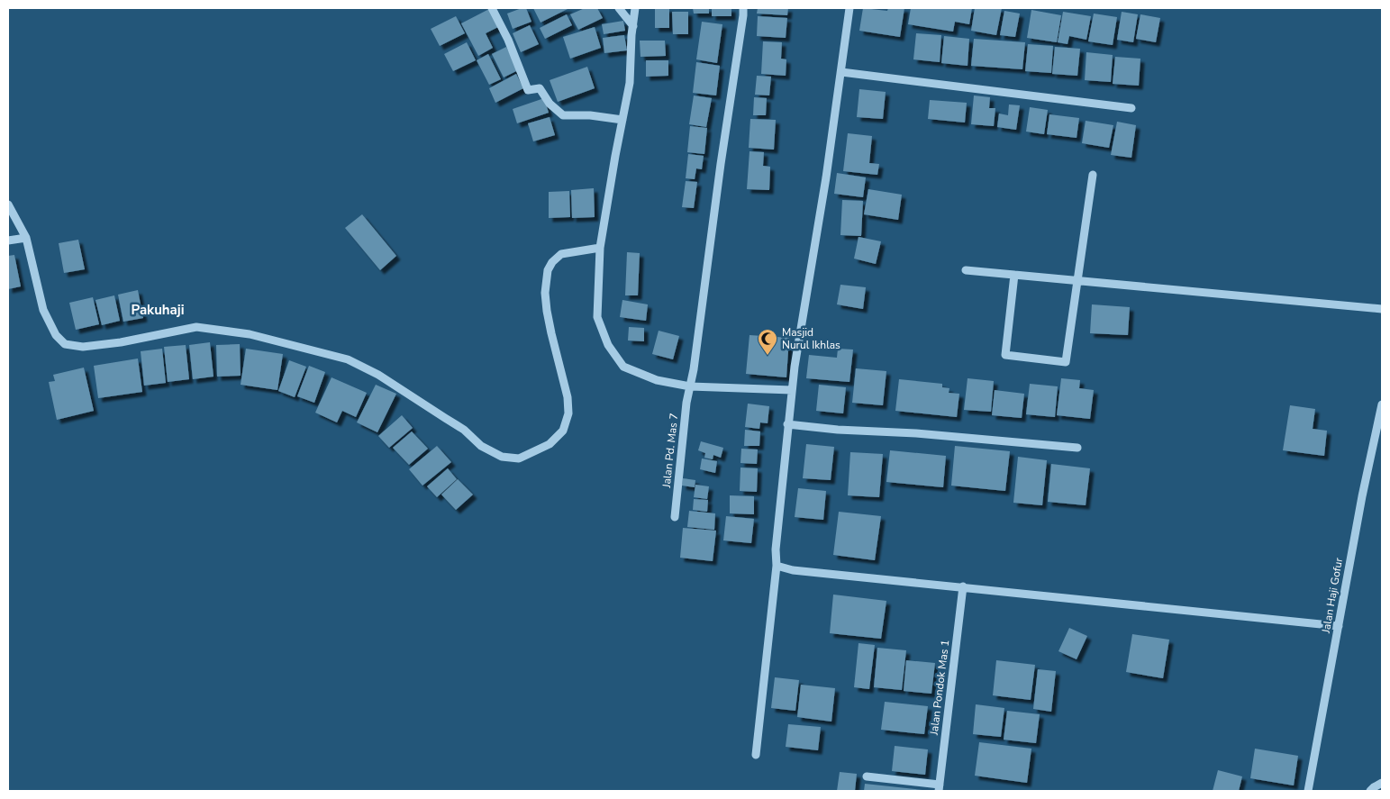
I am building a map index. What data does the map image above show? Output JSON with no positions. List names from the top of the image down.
{
  "streets": {
    "street": ["Jalan Pd. Mas 7", "Jalan Haji Gofur", "Jalan Pondok Mas 1"]
  },
  "districts": ["Pakuhaji"],
  "places": {
    "mosque": ["Masjid Nurul Ikhlas"]
  }
}
